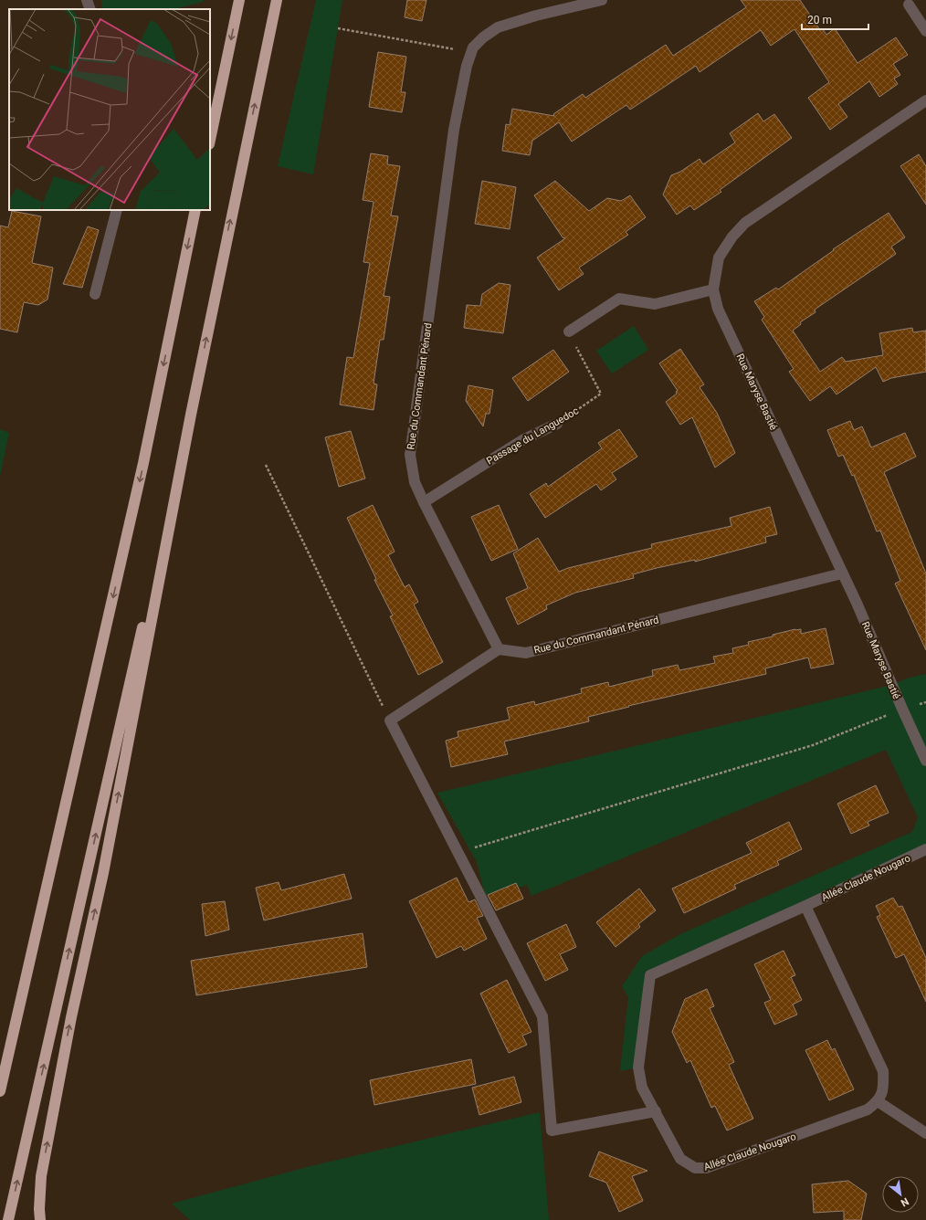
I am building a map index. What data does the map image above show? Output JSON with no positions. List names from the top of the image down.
{
  "streets": {
    "street": [
      "Rue du Commandant Pénard",
      "Rue Maryse Bastié",
      "Passage du Languedoc",
      "Allée Claude Nougaro"
    ]
  },
  "crossings": [
    ["Rue du Commandant Pénard", "Rue Maryse Bastié"],
    ["Rue du Commandant Pénard", "Passage du Languedoc"]
  ],
  "scale_bar": "20 m",
  "north": "bottom right"
}
